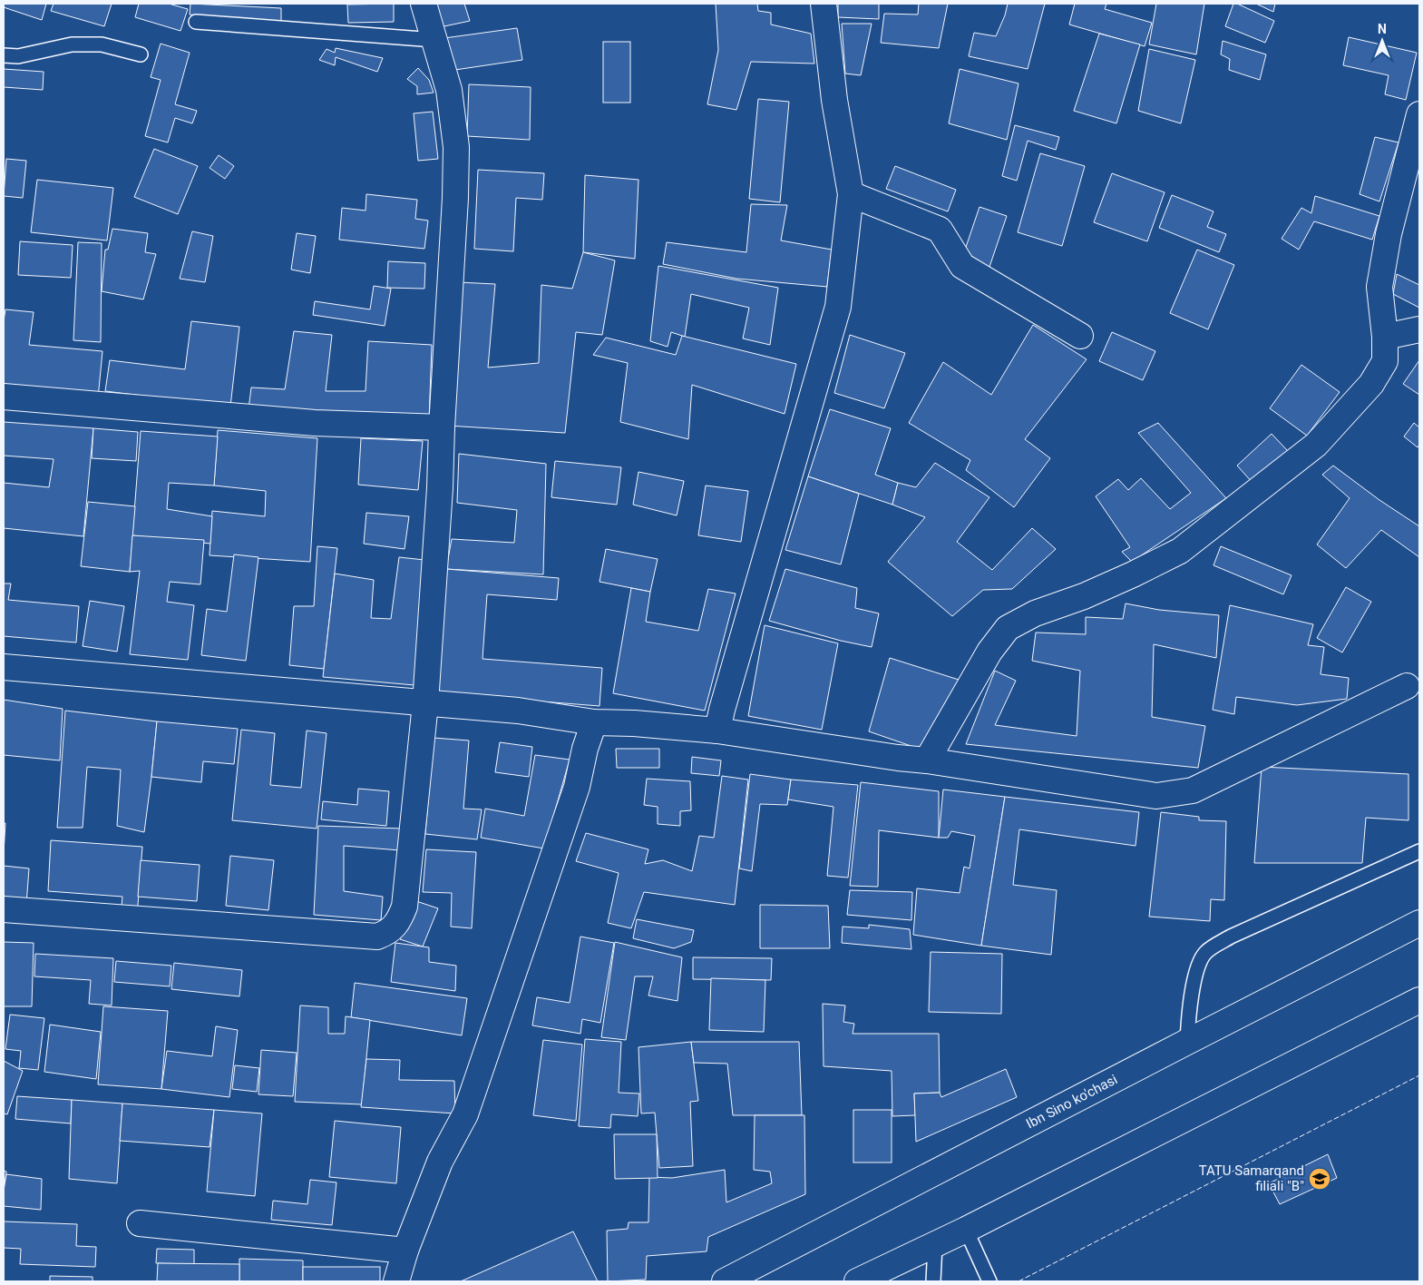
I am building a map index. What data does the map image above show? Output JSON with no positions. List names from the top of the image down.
{
  "streets": {
    "street": ["Ibn Sino ko'chasi"]
  },
  "places": {
    "school or university": ["TATU Samarqand filiali \"B\""]
  },
  "north": "top"
}
